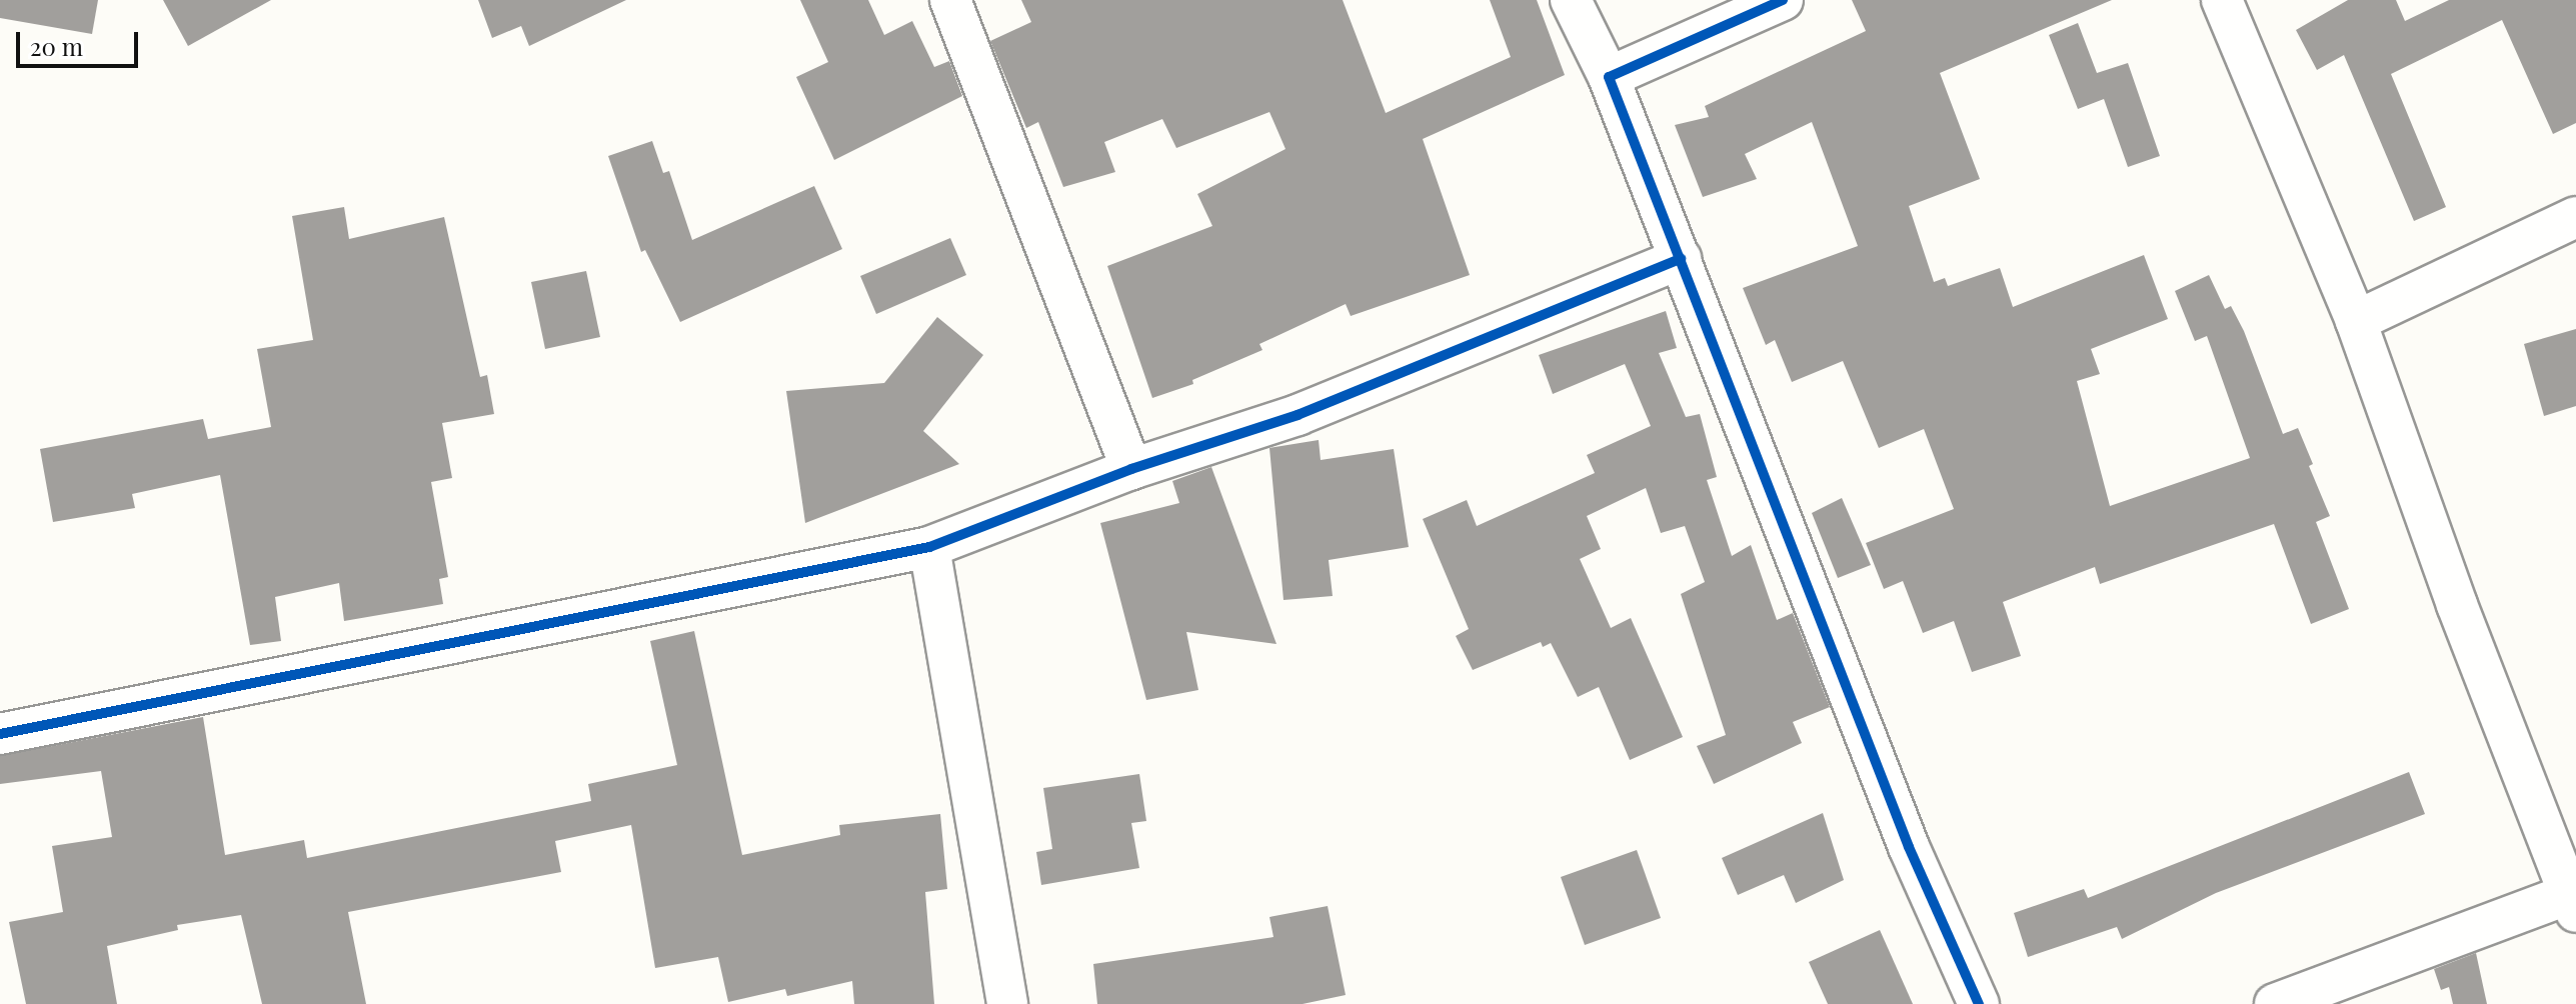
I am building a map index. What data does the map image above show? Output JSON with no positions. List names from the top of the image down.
{
  "scale_bar": "20 m"
}
